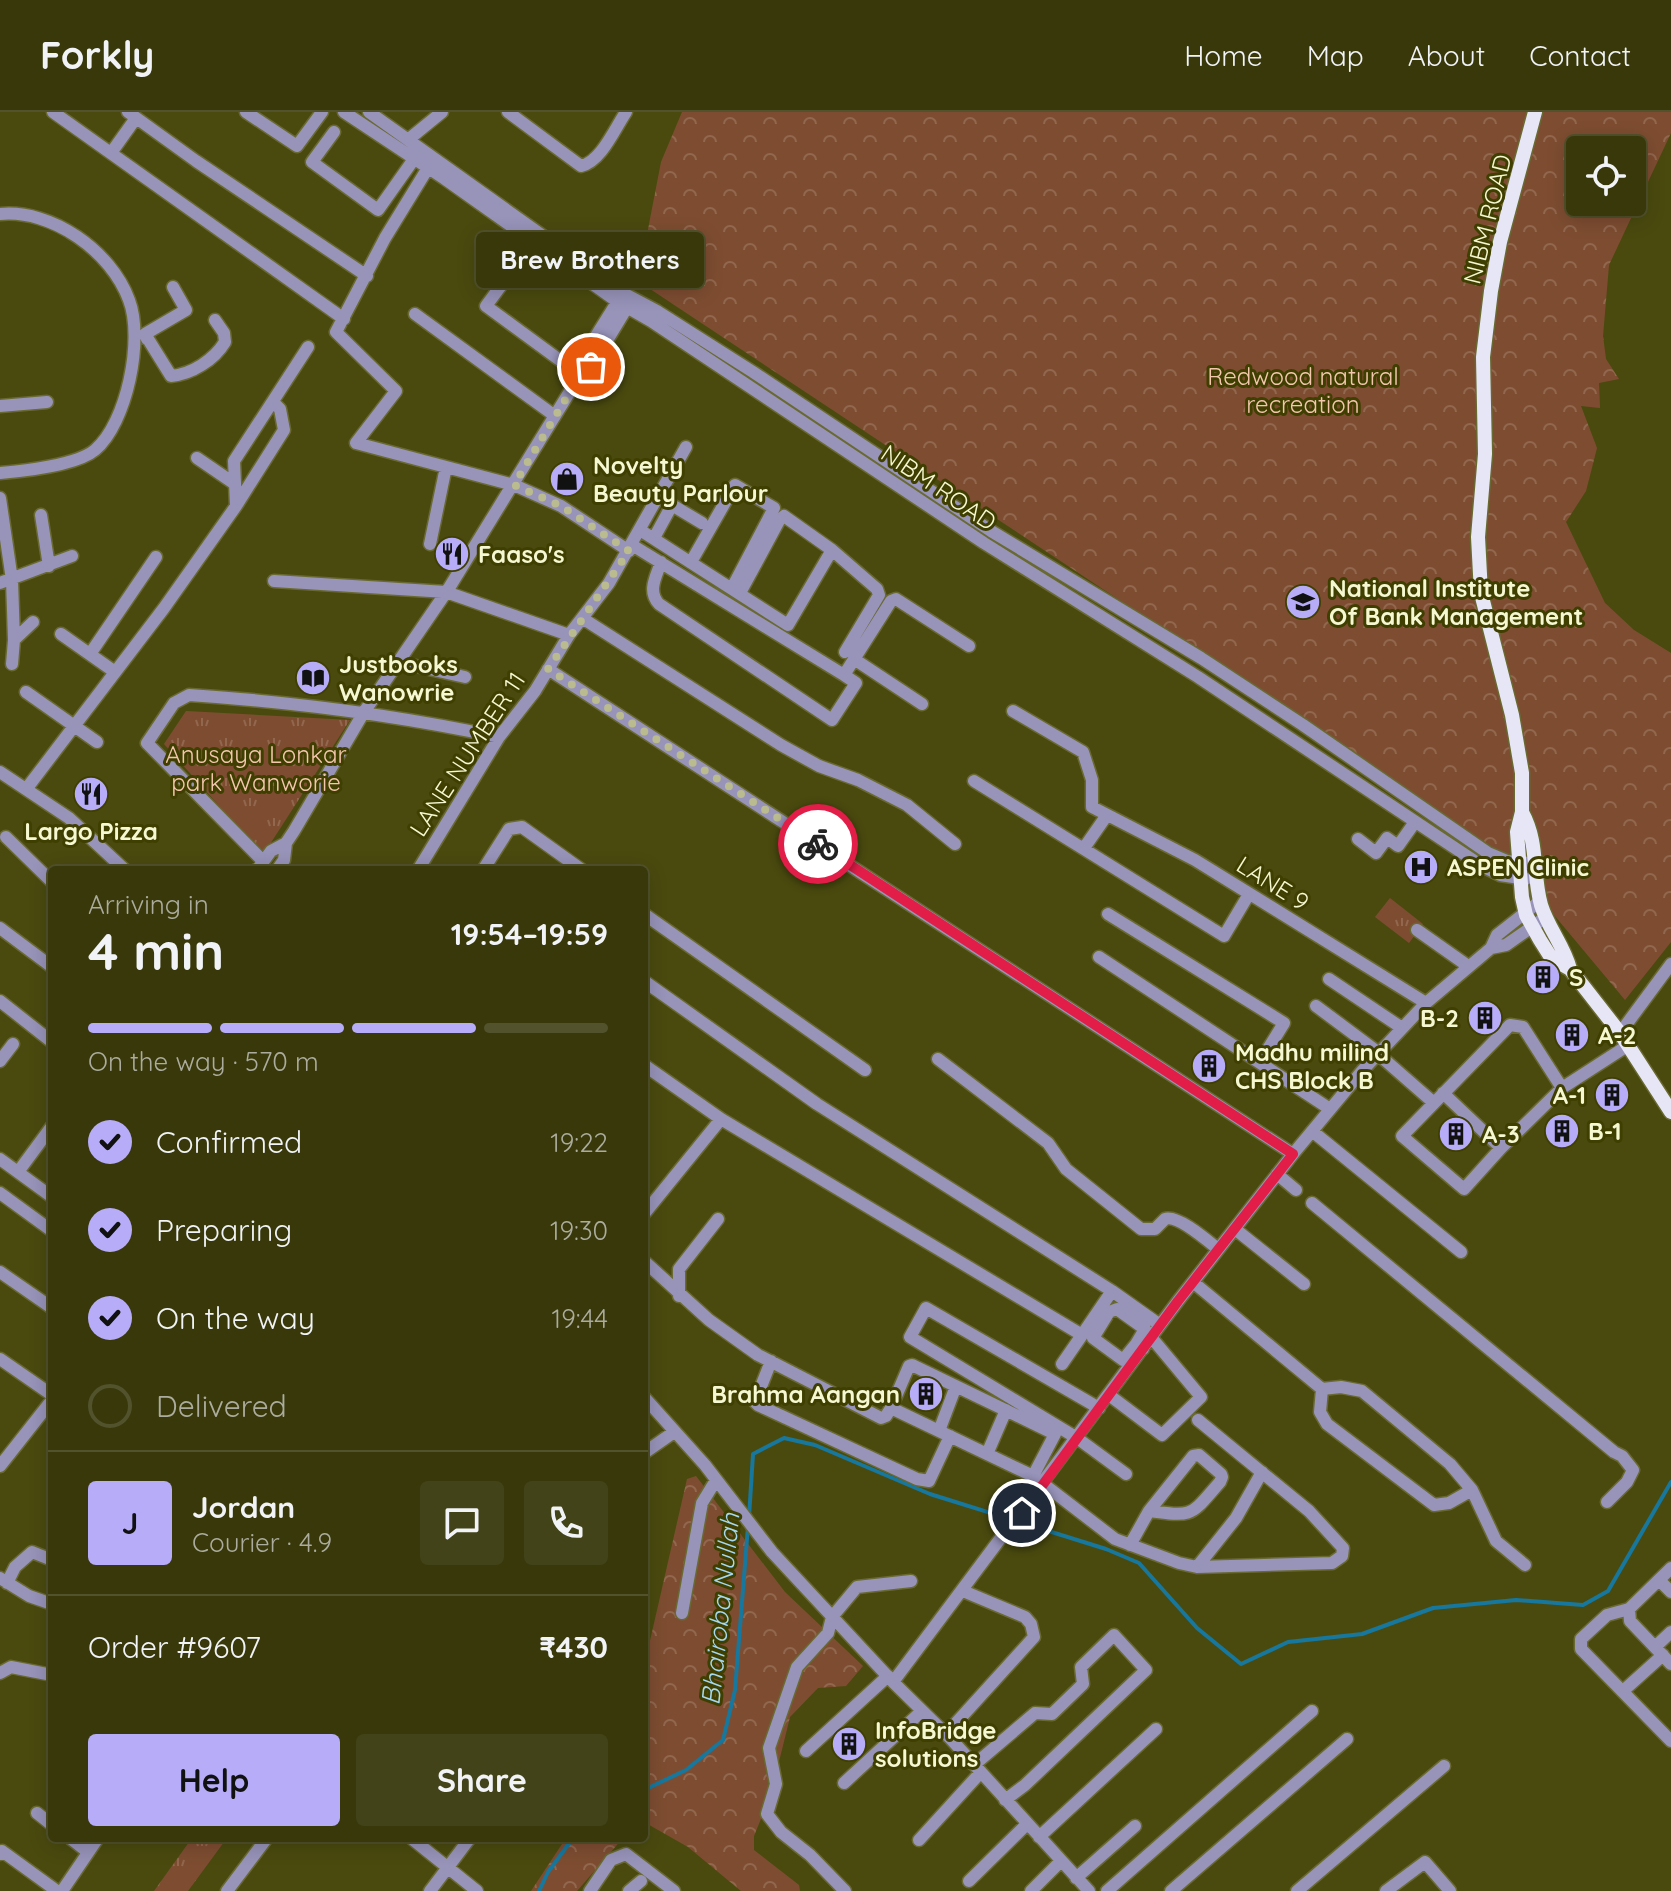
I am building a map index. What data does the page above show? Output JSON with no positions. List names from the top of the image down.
{
  "streets": {
    "main road": ["NIBM ROAD"],
    "street": ["LANE NUMBER 11", "LANE 9"]
  },
  "water": ["Bhairoba Nullah"],
  "parks": ["Redwood natural recreation", "Anusaya Lonkar park Wanworie"],
  "places": {
    "other": ["Brew Brothers"],
    "shop": ["Novelty Beauty Parlour"],
    "restaurant": ["Faaso's", "Largo Pizza"],
    "school or university": ["National Institute Of Bank Management"],
    "library": ["Justbooks Wanowrie"],
    "hospital": ["ASPEN Clinic"],
    "building": [
      "S",
      "B-2",
      "A-2",
      "Madhu milind CHS Block B",
      "A-1",
      "B-1",
      "A-3",
      "Brahma Aangan",
      "InfoBridge solutions"
    ]
  },
  "page": {
    "header": "Forkly",
    "nav": [
      "Home",
      "Map",
      "About",
      "Contact"
    ],
    "bubble": "Brew Brothers",
    "heading": ["4 min", "Arriving in", "19:54–19:59"],
    "panel": [
      "Jordan",
      "Courier · 4.9",
      "Order #9607",
      "₹430"
    ],
    "bar": "On the way · 570 m",
    "list": [
      ["Confirmed", "19:22"],
      ["Preparing", "19:30"],
      ["On the way", "19:44"],
      "Delivered"
    ],
    "round": "J",
    "buttons": ["Help", "Share"]
  }
}
